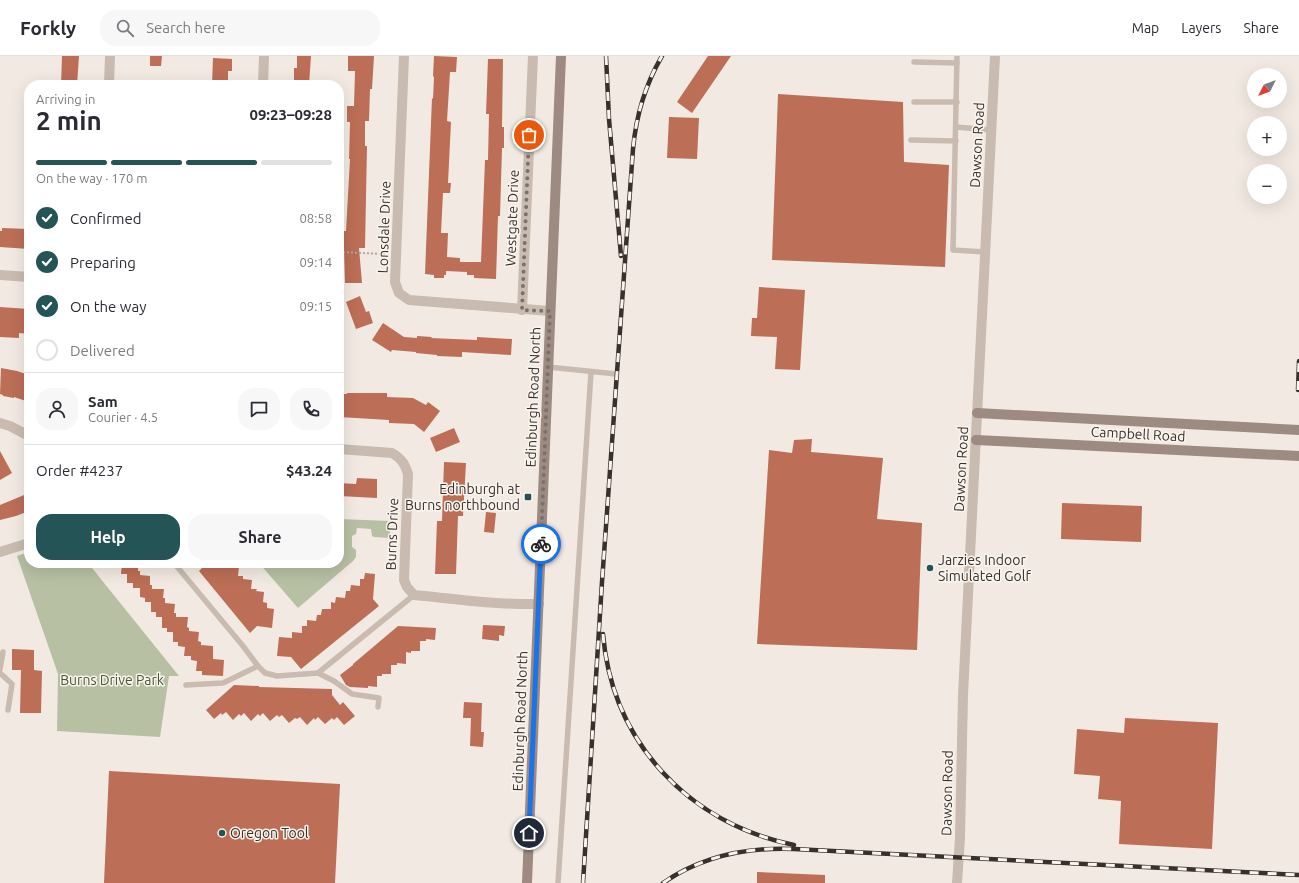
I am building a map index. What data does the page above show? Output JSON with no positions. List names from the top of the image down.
{
  "streets": {
    "main road": ["Edinburgh Road North", "Campbell Road"],
    "street": [
      "Dawson Road",
      "Westgate Drive",
      "Lonsdale Drive",
      "Burns Drive"
    ]
  },
  "crossings": [
    ["Dawson Road", "Campbell Road"],
    ["Westgate Drive", "Lonsdale Drive"],
    ["Lonsdale Drive", "Edinburgh Road North"]
  ],
  "parks": ["Burns Drive Park"],
  "places": {
    "transit": ["Edinburgh at Burns northbound"],
    "other": ["Jarzies Indoor Simulated Golf", "Oregon Tool"]
  },
  "north": "bottom left",
  "page": {
    "header": "Forkly",
    "search": "Search here",
    "nav": ["Map", "Layers", "Share"],
    "map_buttons": ["+", "−"],
    "heading": ["2 min", "Arriving in", "09:23–09:28"],
    "panel": [
      "Sam",
      "Courier · 4.5",
      "Order #4237",
      "$43.24"
    ],
    "bar": "On the way · 170 m",
    "list": [
      ["Confirmed", "08:58"],
      ["Preparing", "09:14"],
      ["On the way", "09:15"],
      "Delivered"
    ],
    "buttons": ["Help", "Share"]
  }
}
